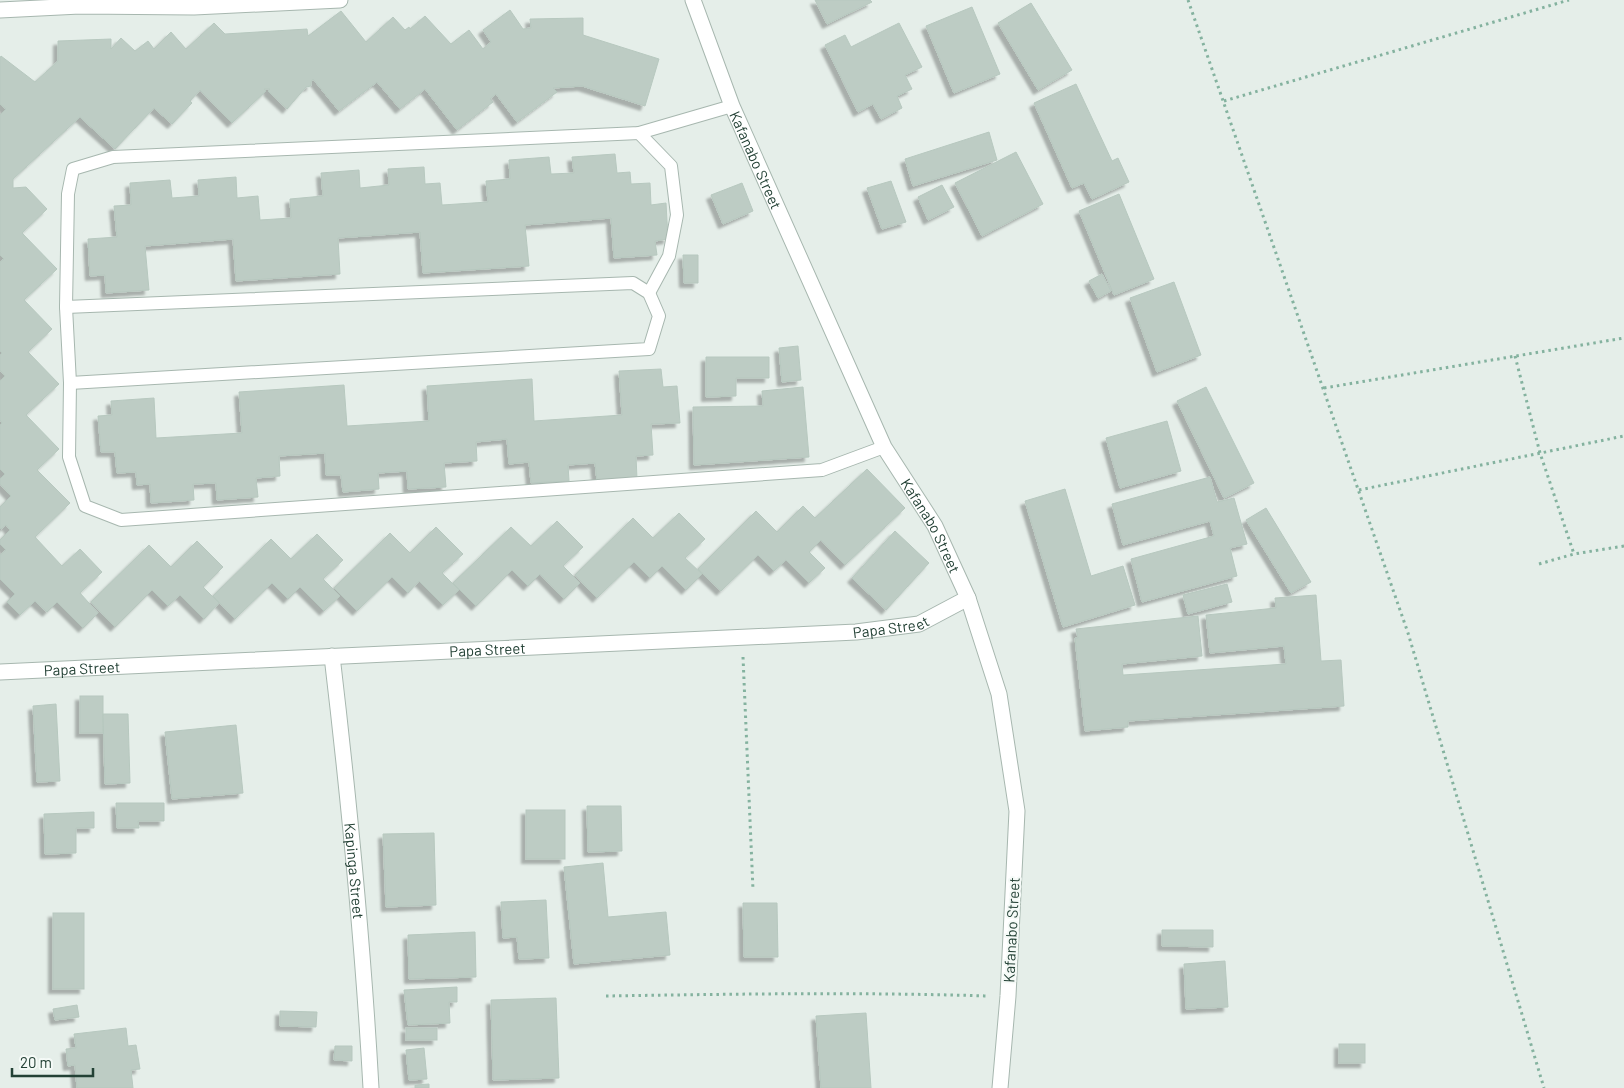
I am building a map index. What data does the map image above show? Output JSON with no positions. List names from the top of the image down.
{
  "streets": {
    "street": ["Kafanabo Street", "Papa Street", "Kapinga Street"]
  },
  "crossings": [
    ["Kafanabo Street", "Papa Street"],
    ["Papa Street", "Kapinga Street"]
  ],
  "scale_bar": "20 m"
}
